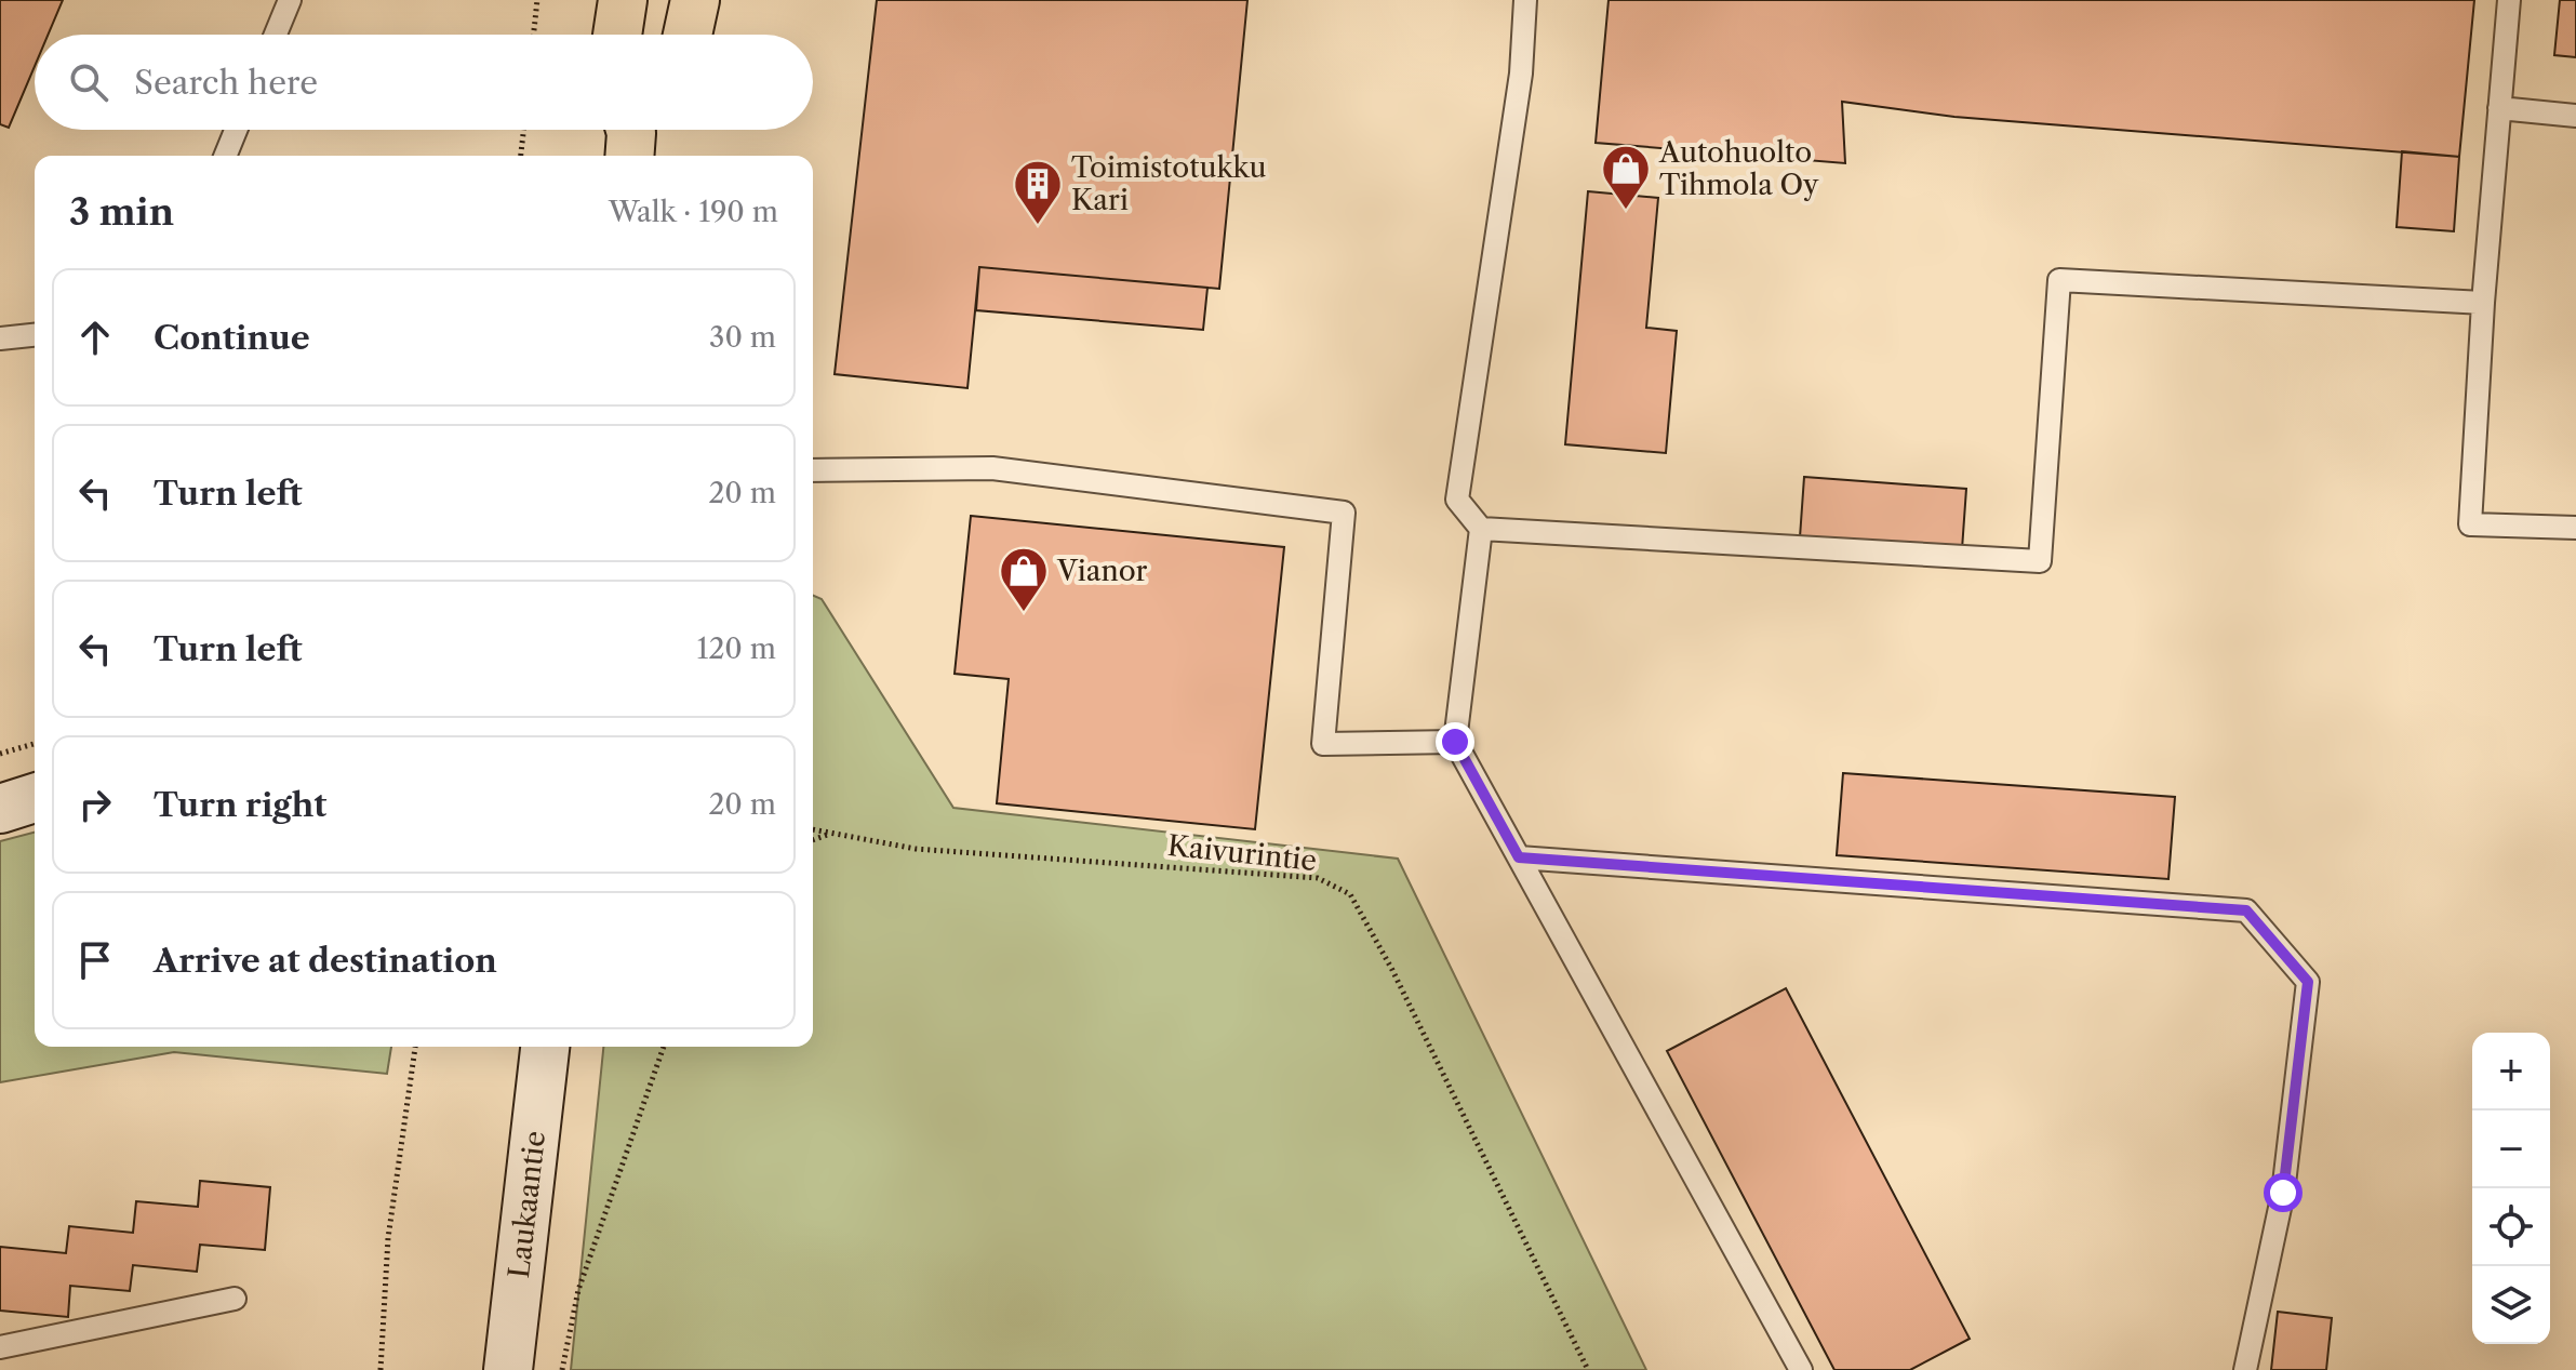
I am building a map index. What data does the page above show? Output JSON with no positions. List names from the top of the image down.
{
  "streets": {
    "main road": ["Laukaantie"],
    "path": ["Kaivurintie"]
  },
  "places": {
    "shop": ["Autohuolto Tihmola Oy", "Vianor"],
    "building": ["Toimistotukku Kari"]
  },
  "page": {
    "search": "Search here",
    "heading": ["3 min", "Walk · 190 m"],
    "list": [
      ["Continue", "30 m"],
      ["Turn left", "20 m"],
      ["Turn left", "120 m"],
      ["Turn right", "20 m"],
      "Arrive at destination"
    ],
    "map_buttons": ["+", "−"]
  }
}
